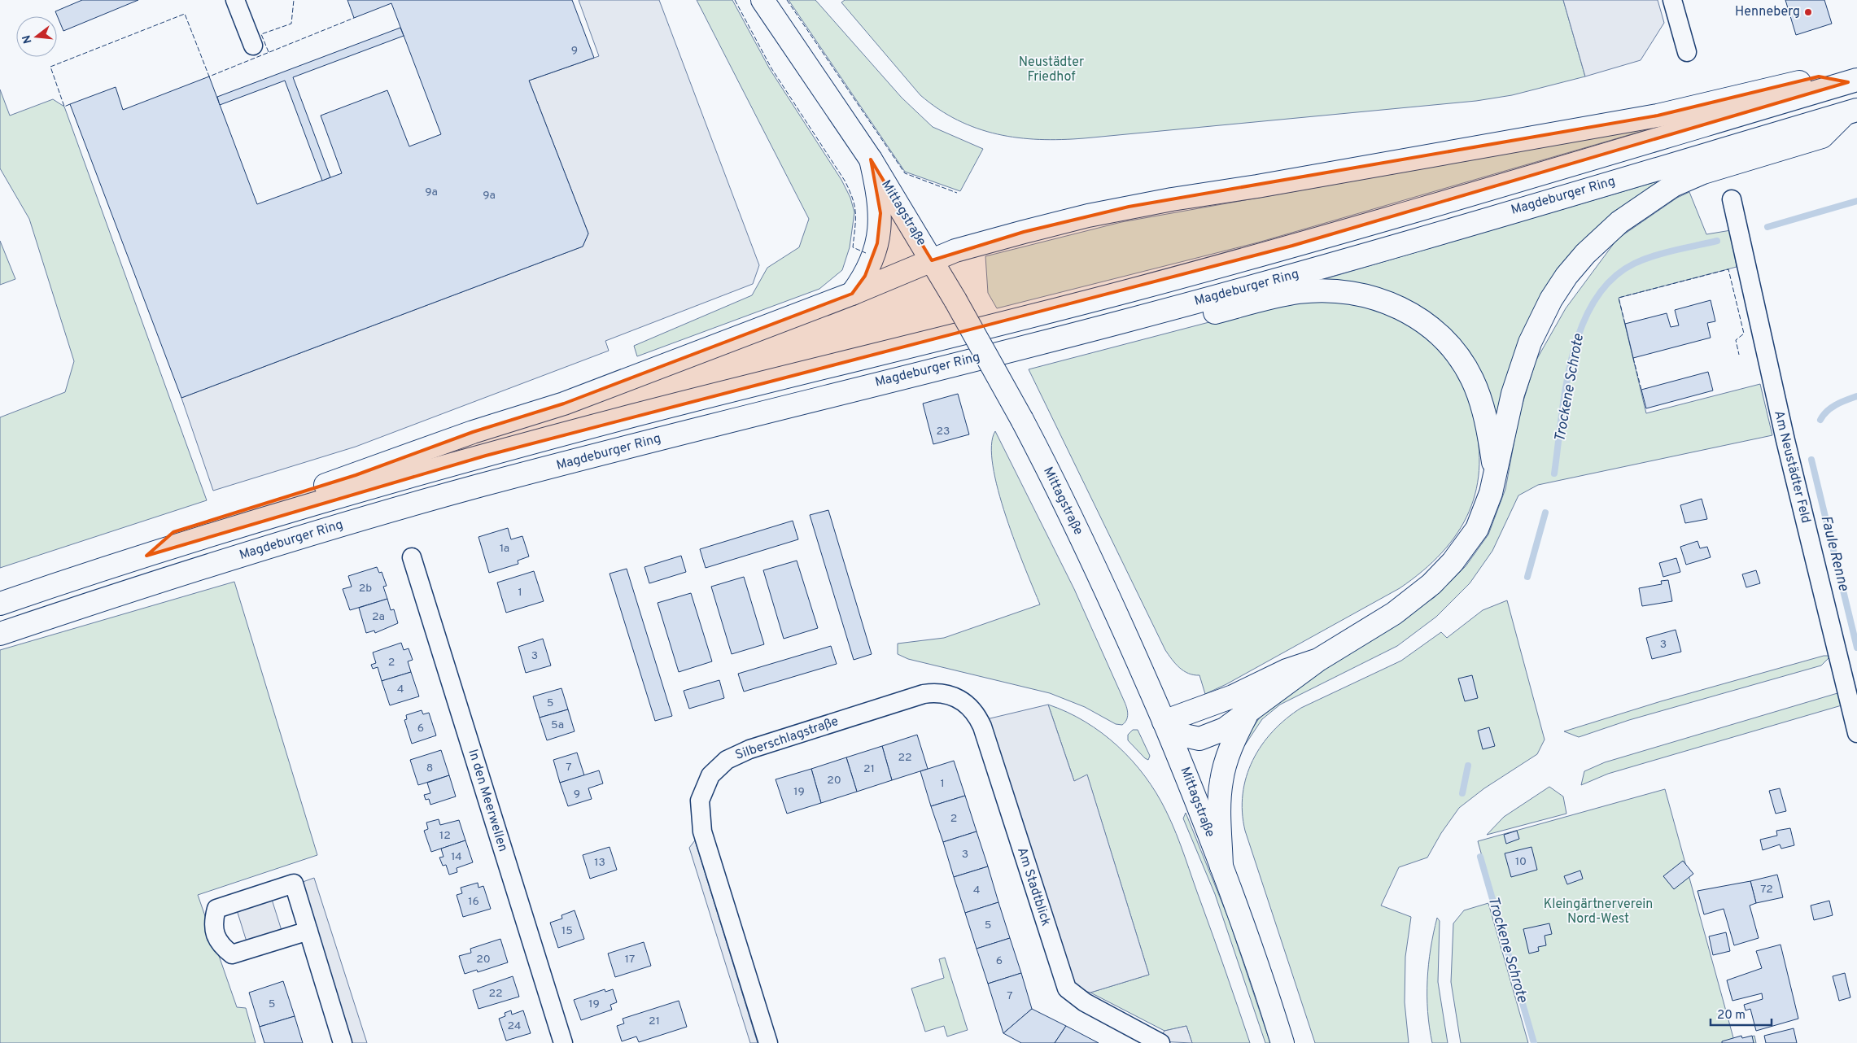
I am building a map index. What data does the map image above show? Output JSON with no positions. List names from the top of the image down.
{
  "streets": {
    "main road": ["Magdeburger Ring", "Mittagstraße"],
    "street": [
      "Am Neustädter Feld",
      "Silberschlagstraße",
      "In den Meerwellen",
      "Am Stadtblick"
    ]
  },
  "crossings": [
    ["Silberschlagstraße", "Am Stadtblick"]
  ],
  "water": ["Trockene Schrote", "Faule Renne"],
  "parks": ["Neustädter Friedhof", "Kleingärtnerverein Nord-West"],
  "places": ["Henneberg"],
  "house_numbers": [
    "9",
    "9a",
    "9a",
    "23",
    "1a",
    "2b",
    "1",
    "2a",
    "3",
    "3",
    "2",
    "4",
    "5",
    "5a",
    "6",
    "22",
    "7",
    "8",
    "21",
    "20",
    "1",
    "19",
    "9",
    "2",
    "12",
    "3",
    "14",
    "10",
    "13",
    "72",
    "4",
    "16",
    "5",
    "15",
    "20",
    "17",
    "6",
    "22",
    "7",
    "5",
    "19",
    "21",
    "24"
  ],
  "scale_bar": "20 m",
  "north": "left"
}
